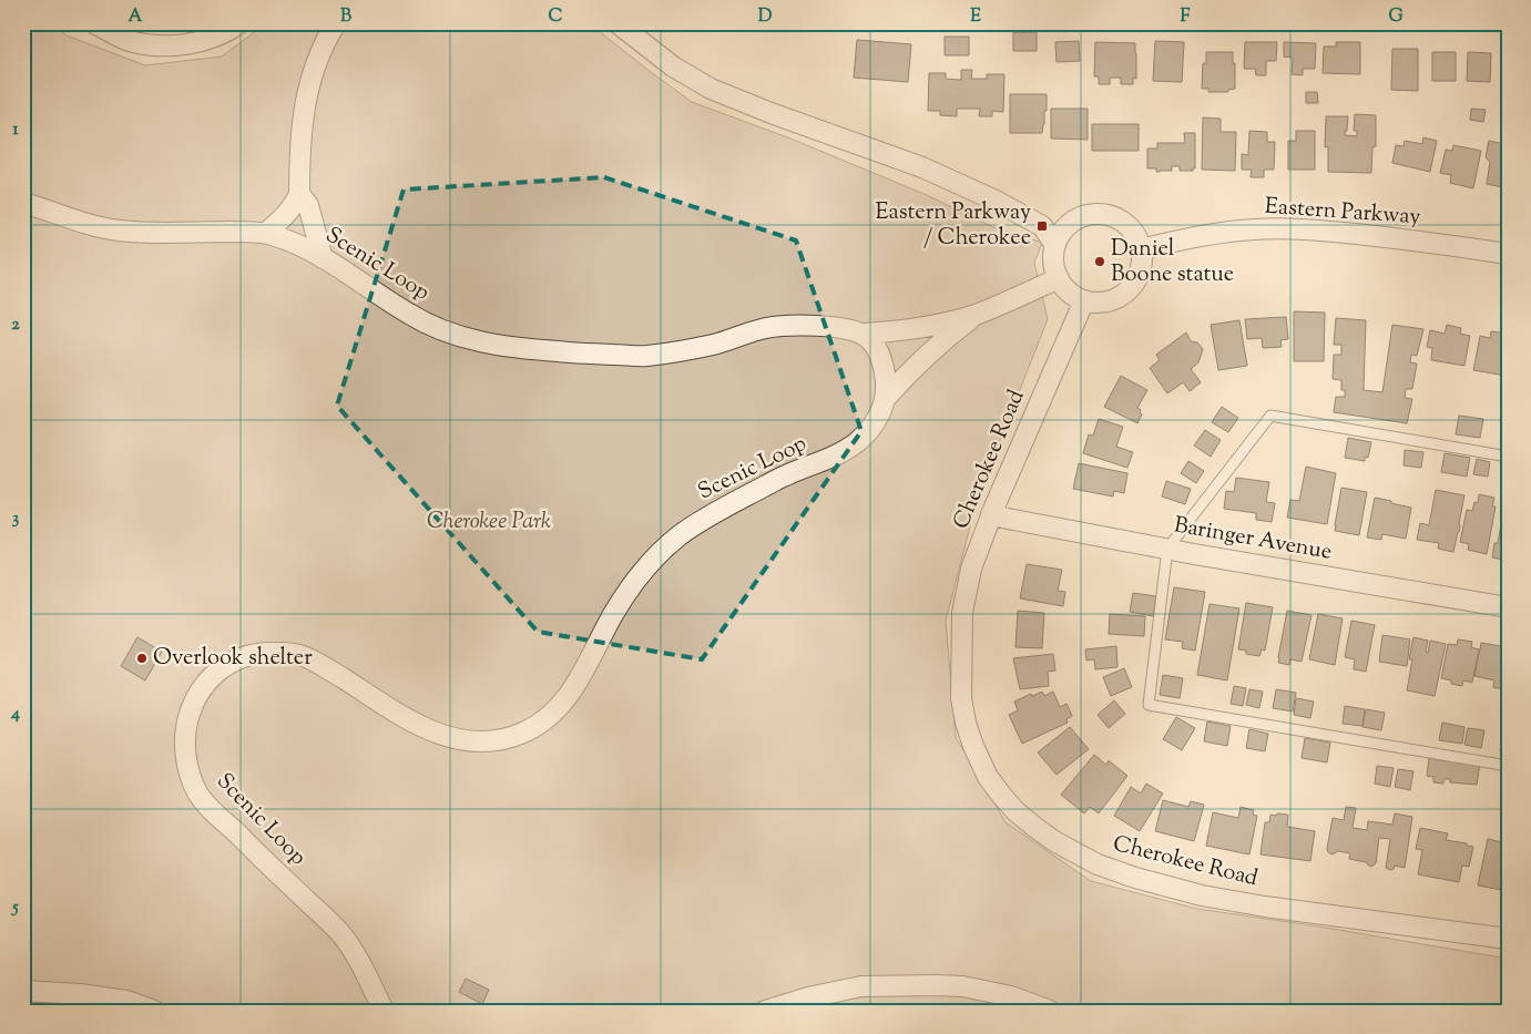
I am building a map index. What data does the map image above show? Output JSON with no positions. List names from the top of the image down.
{
  "streets": {
    "street": [
      "Eastern Parkway",
      "Scenic Loop",
      "Cherokee Road",
      "Baringer Avenue"
    ]
  },
  "crossings": [
    ["Eastern Parkway", "Cherokee Road"],
    ["Cherokee Road", "Baringer Avenue"]
  ],
  "parks": ["Cherokee Park"],
  "places": {
    "transit": ["Eastern Parkway / Cherokee"],
    "other": ["Daniel Boone statue", "Overlook shelter"]
  },
  "grid": {
    "columns": [
      "A",
      "B",
      "C",
      "D",
      "E",
      "F",
      "G"
    ],
    "rows": [
      "1",
      "2",
      "3",
      "4",
      "5"
    ]
  }
}
